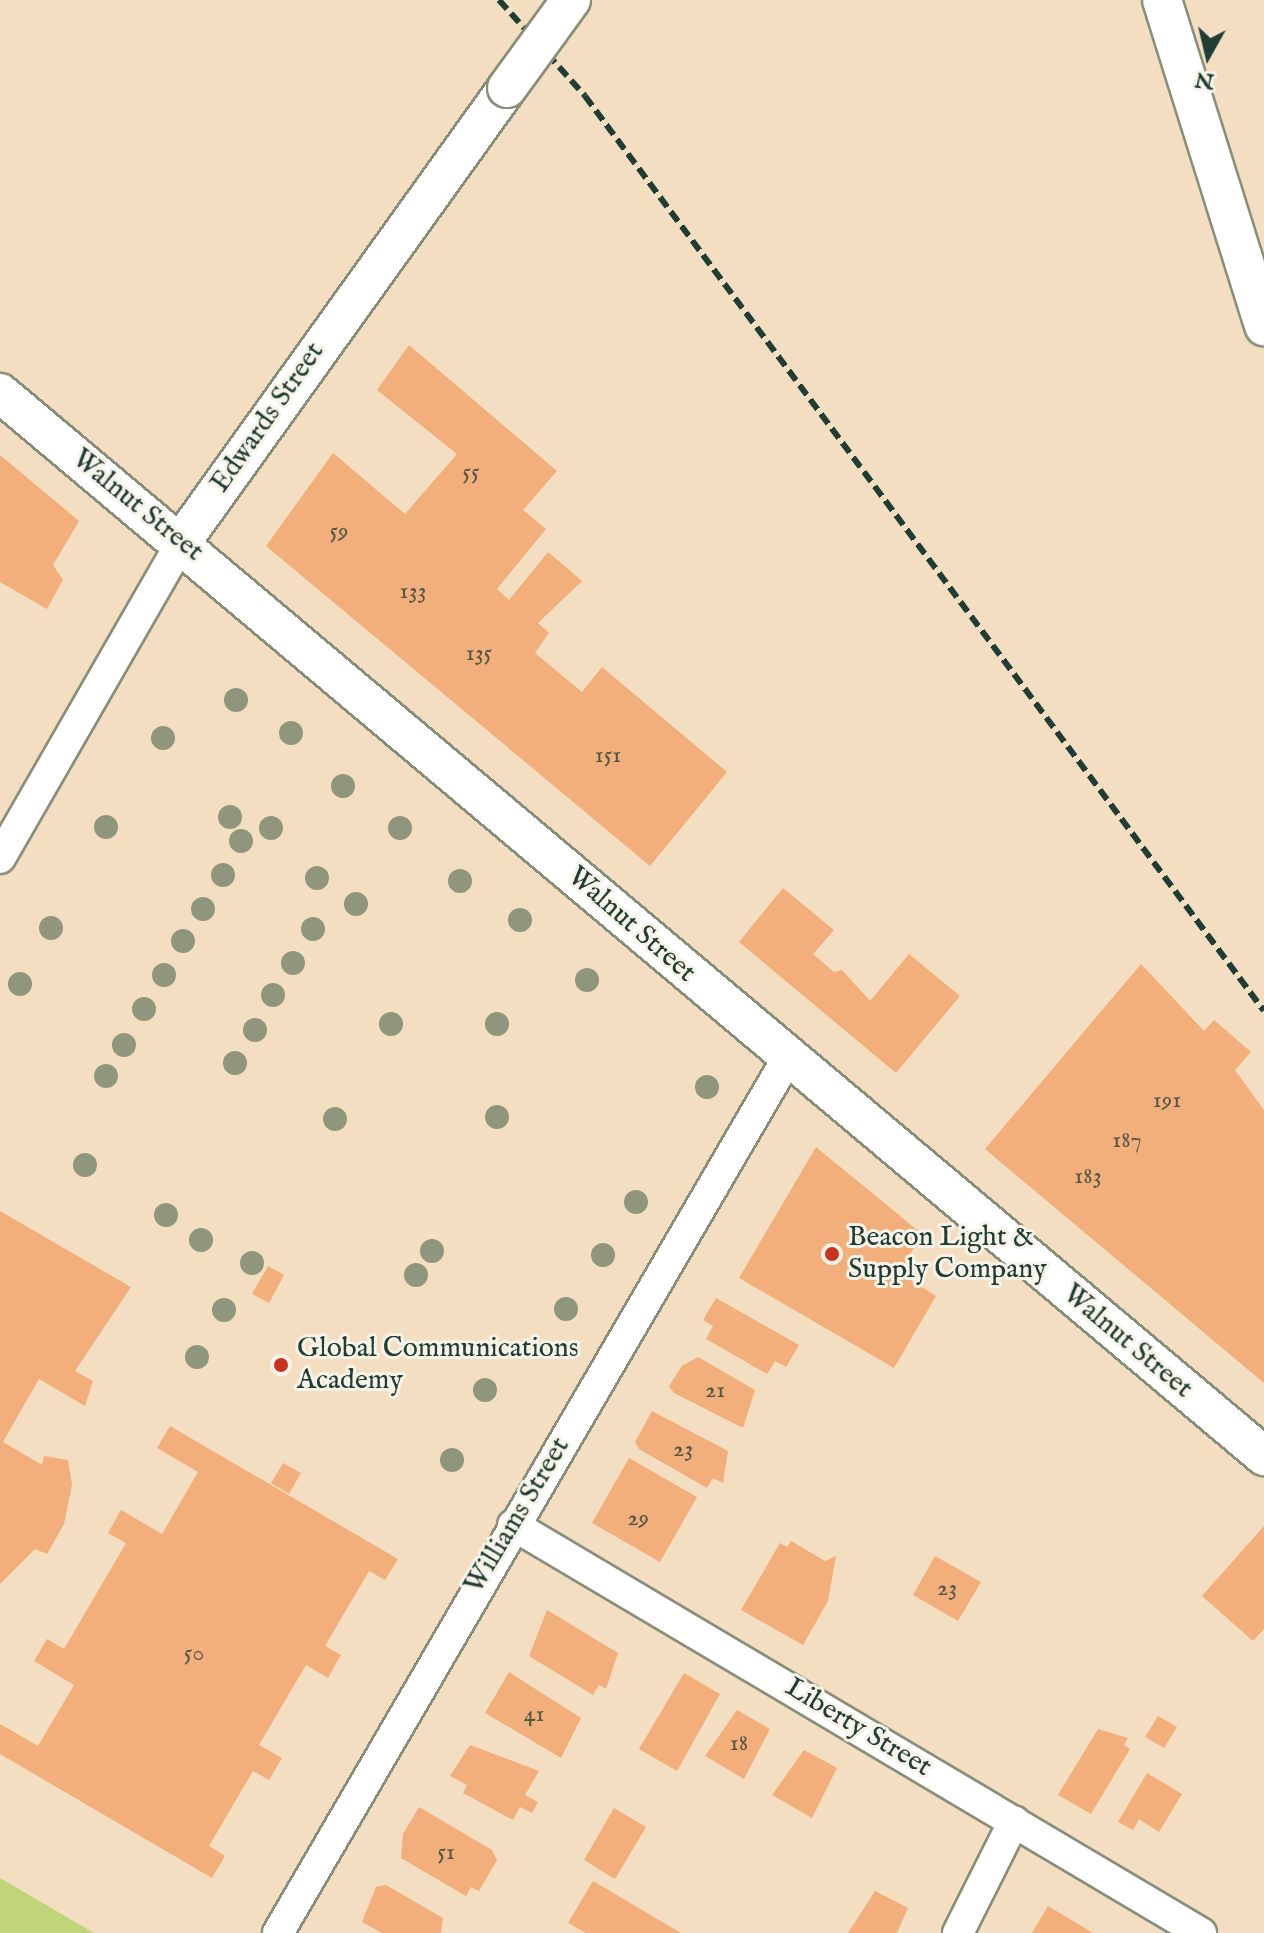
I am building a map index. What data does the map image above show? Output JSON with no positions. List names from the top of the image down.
{
  "streets": {
    "street": [
      "Edwards Street",
      "Walnut Street",
      "Williams Street",
      "Liberty Street"
    ]
  },
  "crossings": [
    ["Edwards Street", "Walnut Street"],
    ["Walnut Street", "Williams Street"],
    ["Williams Street", "Liberty Street"]
  ],
  "places": ["Beacon Light & Supply Company", "Global Communications Academy"],
  "house_numbers": [
    "55",
    "59",
    "133",
    "135",
    "151",
    "191",
    "187",
    "183",
    "21",
    "23",
    "29",
    "23",
    "50",
    "41",
    "18",
    "51"
  ],
  "north": "bottom"
}
